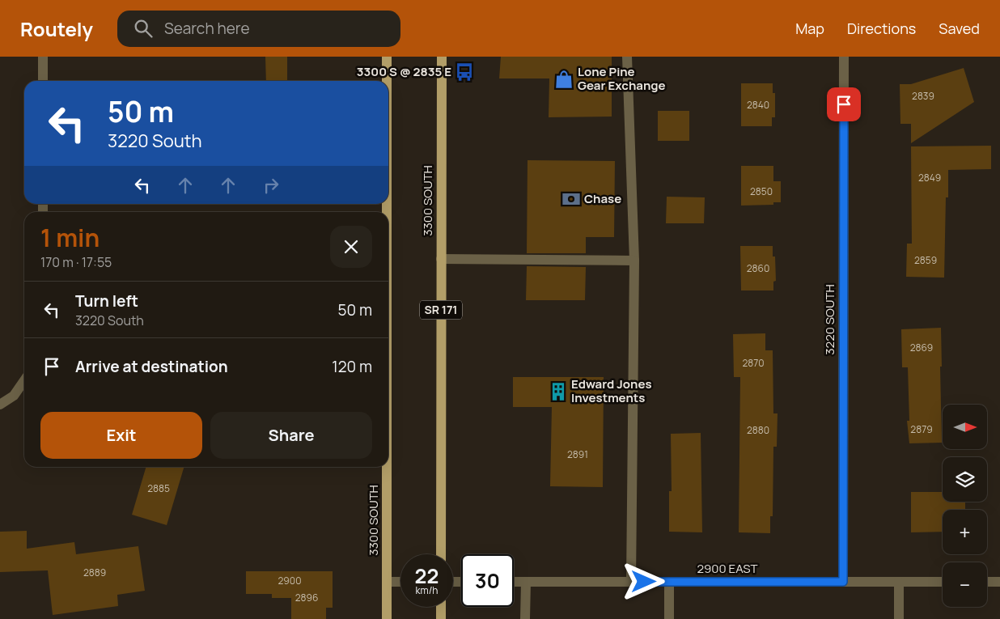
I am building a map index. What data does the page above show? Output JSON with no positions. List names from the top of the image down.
{
  "streets": {
    "main road": ["3300 SOUTH", "SR 171"],
    "street": ["3220 SOUTH", "2900 EAST"]
  },
  "crossings": [
    ["3220 SOUTH", "2900 EAST"]
  ],
  "places": {
    "bus stop": ["3300 S @ 2835 E"],
    "shop": ["Lone Pine Gear Exchange"],
    "bank": ["Chase"],
    "building": ["Edward Jones Investments"]
  },
  "house_numbers": [
    "2839",
    "2840",
    "2849",
    "2850",
    "2859",
    "2860",
    "2869",
    "2870",
    "2879",
    "2880",
    "2891",
    "2885",
    "2889",
    "2900",
    "2896"
  ],
  "north": "right",
  "page": {
    "header": "Routely",
    "search": "Search here",
    "nav": ["Map", "Directions", "Saved"],
    "turn": ["50 m", "3220 South"],
    "heading": ["1 min", "170 m · 17:55"],
    "list": [
      {
        "name": "Turn left",
        "note": "3220 South",
        "value": "50 m"
      },
      {
        "name": "Arrive at destination",
        "value": "120 m"
      }
    ],
    "buttons": ["Exit", "Share"],
    "map_buttons": ["+", "−"],
    "speed": "22 km/h",
    "limit": "30"
  }
}
